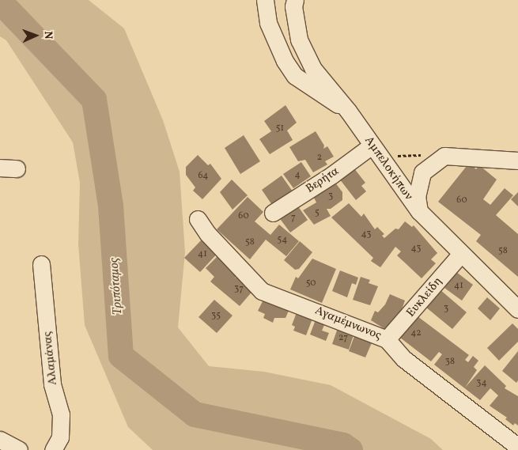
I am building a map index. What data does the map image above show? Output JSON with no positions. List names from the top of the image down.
{
  "streets": {
    "street": [
      "Αμπελοκήπων",
      "Βερήτα",
      "Ευκλείδη",
      "Αγαμέμνωνος",
      "Αλαμάνας"
    ]
  },
  "crossings": [
    ["Αμπελοκήπων", "Βερήτα"],
    ["Αμπελοκήπων", "Ευκλείδη"],
    ["Ευκλείδη", "Αγαμέμνωνος"]
  ],
  "water": ["Τριπόταμος"],
  "house_numbers": [
    "51",
    "2",
    "4",
    "64",
    "3",
    "60",
    "5",
    "60",
    "7",
    "43",
    "54",
    "58",
    "43",
    "58",
    "41",
    "50",
    "41",
    "37",
    "3",
    "35",
    "42",
    "27",
    "38",
    "34"
  ],
  "north": "right"
}
